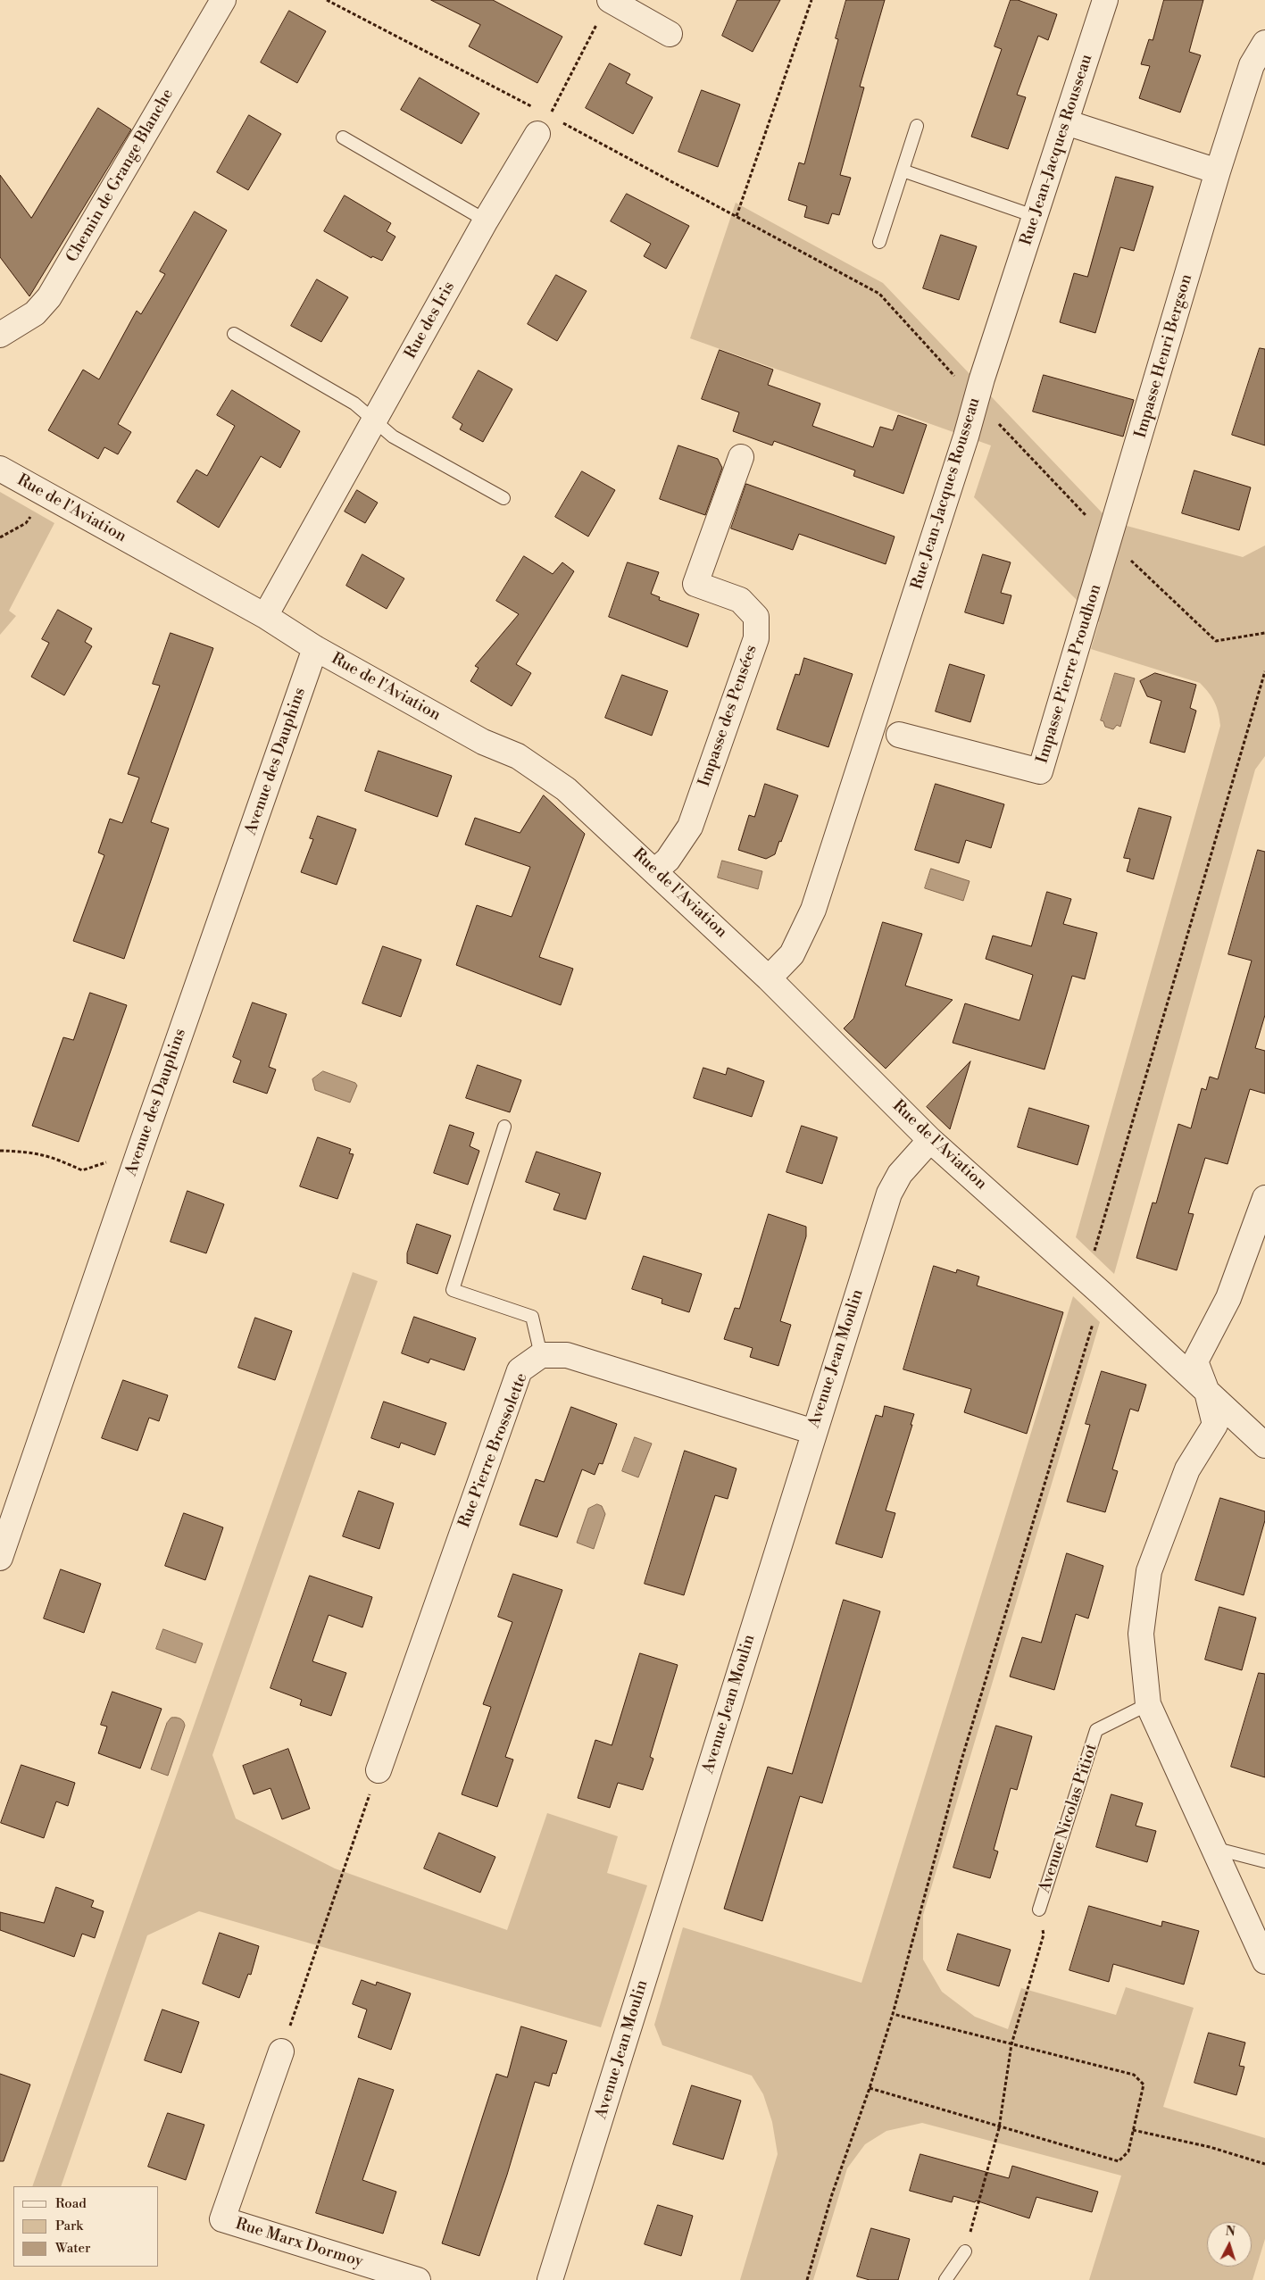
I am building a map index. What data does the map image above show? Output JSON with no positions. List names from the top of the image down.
{
  "streets": {
    "street": [
      "Rue Jean-Jacques Rousseau",
      "Chemin de Grange Blanche",
      "Rue des Iris",
      "Impasse Henri Bergson",
      "Rue de l'Aviation",
      "Impasse Pierre Proudhon",
      "Impasse des Pensées",
      "Avenue des Dauphins",
      "Avenue Jean Moulin",
      "Rue Pierre Brossolette",
      "Rue Marx Dormoy"
    ],
    "lane": ["Avenue Nicolas Pitiot"]
  },
  "crossings": [
    ["Rue Jean-Jacques Rousseau", "Rue de l'Aviation"],
    ["Rue des Iris", "Rue de l'Aviation"],
    ["Impasse Henri Bergson", "Impasse Pierre Proudhon"],
    ["Rue de l'Aviation", "Impasse des Pensées"],
    ["Rue de l'Aviation", "Avenue des Dauphins"],
    ["Rue de l'Aviation", "Avenue Jean Moulin"]
  ],
  "legend": ["Road", "Park", "Water"],
  "north": "top"
}
